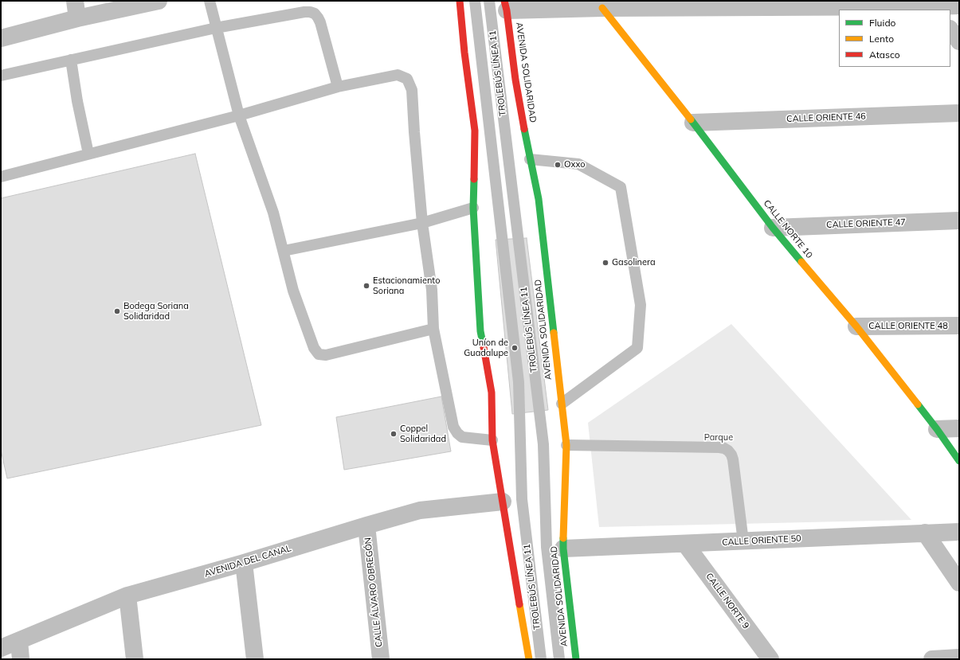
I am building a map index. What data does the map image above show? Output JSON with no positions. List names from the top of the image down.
{
  "streets": {
    "street": [
      "AVENIDA SOLIDARIDAD",
      "CALLE ORIENTE 46",
      "CALLE ORIENTE 47",
      "CALLE NORTE 10",
      "CALLE ORIENTE 48",
      "CALLE ORIENTE 50",
      "AVENIDA DEL CANAL",
      "CALLE ÁLVARO OBREGÓN",
      "CALLE NORTE 9"
    ],
    "lane": ["TROLEBÚS LÍNEA 11"]
  },
  "crossings": [
    ["AVENIDA SOLIDARIDAD", "CALLE ORIENTE 50"],
    ["CALLE ORIENTE 46", "CALLE NORTE 10"],
    ["CALLE ORIENTE 47", "CALLE NORTE 10"],
    ["CALLE NORTE 10", "CALLE ORIENTE 48"],
    ["CALLE ORIENTE 50", "CALLE NORTE 9"],
    ["AVENIDA DEL CANAL", "CALLE ÁLVARO OBREGÓN"]
  ],
  "parks": ["Parque"],
  "places": [
    "Oxxo",
    "Gasolinera",
    "Estacionamiento Soriana",
    "Bodega Soriana Solidaridad",
    "Uníon de Guadalupe",
    "Coppel Solidaridad"
  ],
  "legend": ["Fluido", "Lento", "Atasco"]
}
